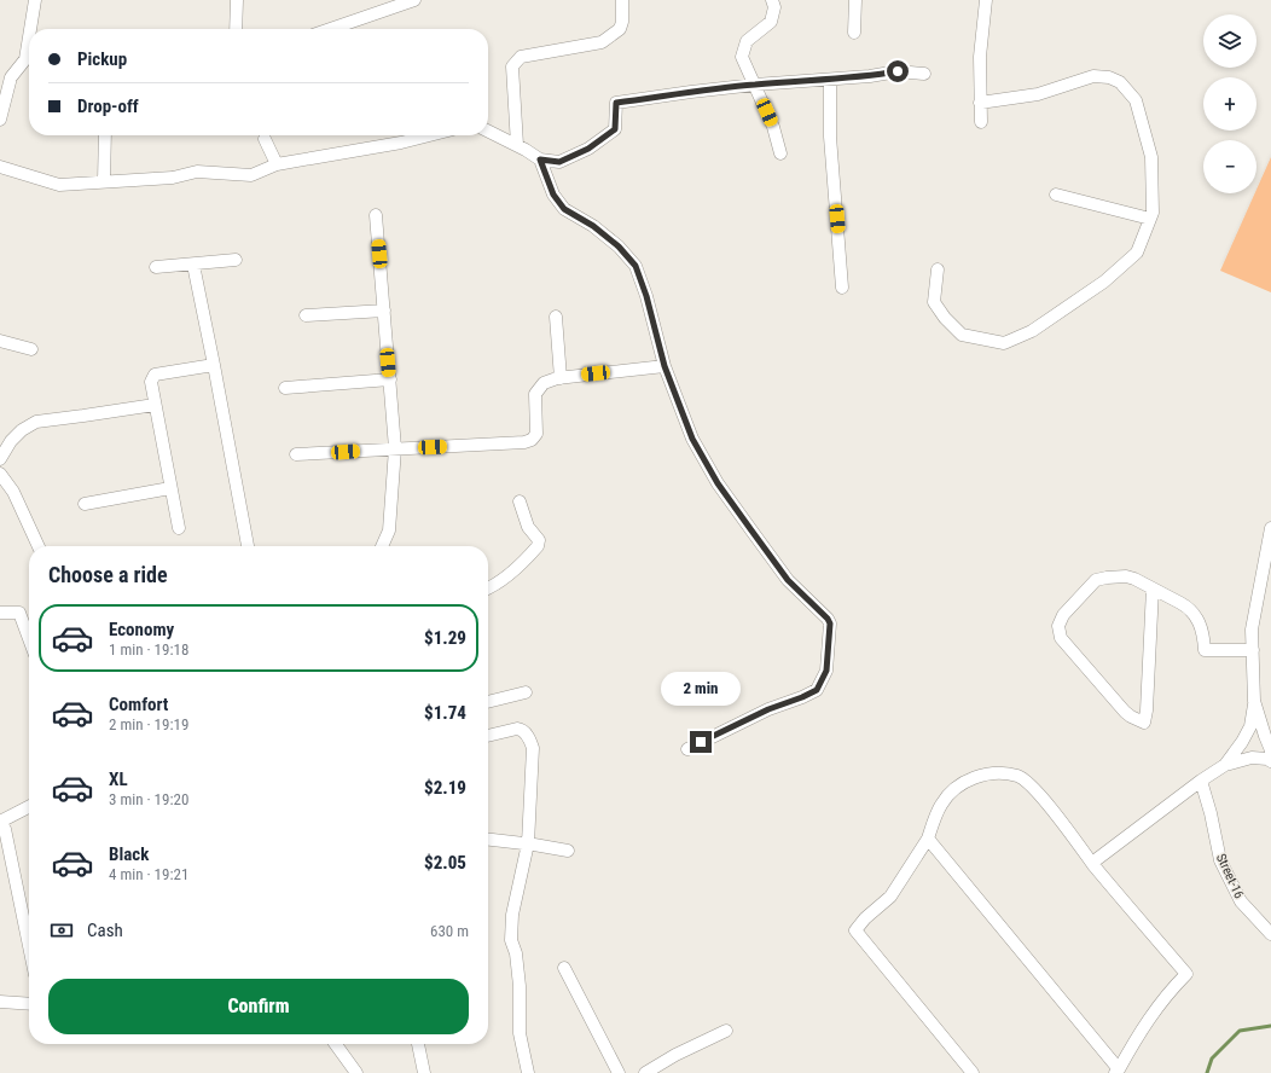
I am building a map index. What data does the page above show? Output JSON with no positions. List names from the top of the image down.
{
  "streets": {
    "street": ["Street-16"]
  },
  "page": {
    "map_buttons": ["+", "−"],
    "banner": ["Pickup", "Drop-off"],
    "heading": "Choose a ride",
    "list": [
      {
        "name": "Economy",
        "note": "1 min · 19:18",
        "value": "$1.29"
      },
      {
        "name": "Comfort",
        "note": "2 min · 19:19",
        "value": "$1.74"
      },
      {
        "name": "XL",
        "note": "3 min · 19:20",
        "value": "$2.19"
      },
      {
        "name": "Black",
        "note": "4 min · 19:21",
        "value": "$2.05"
      }
    ],
    "bubble": "2 min",
    "pay": ["Cash", "630 m"],
    "buttons": "Confirm"
  }
}
